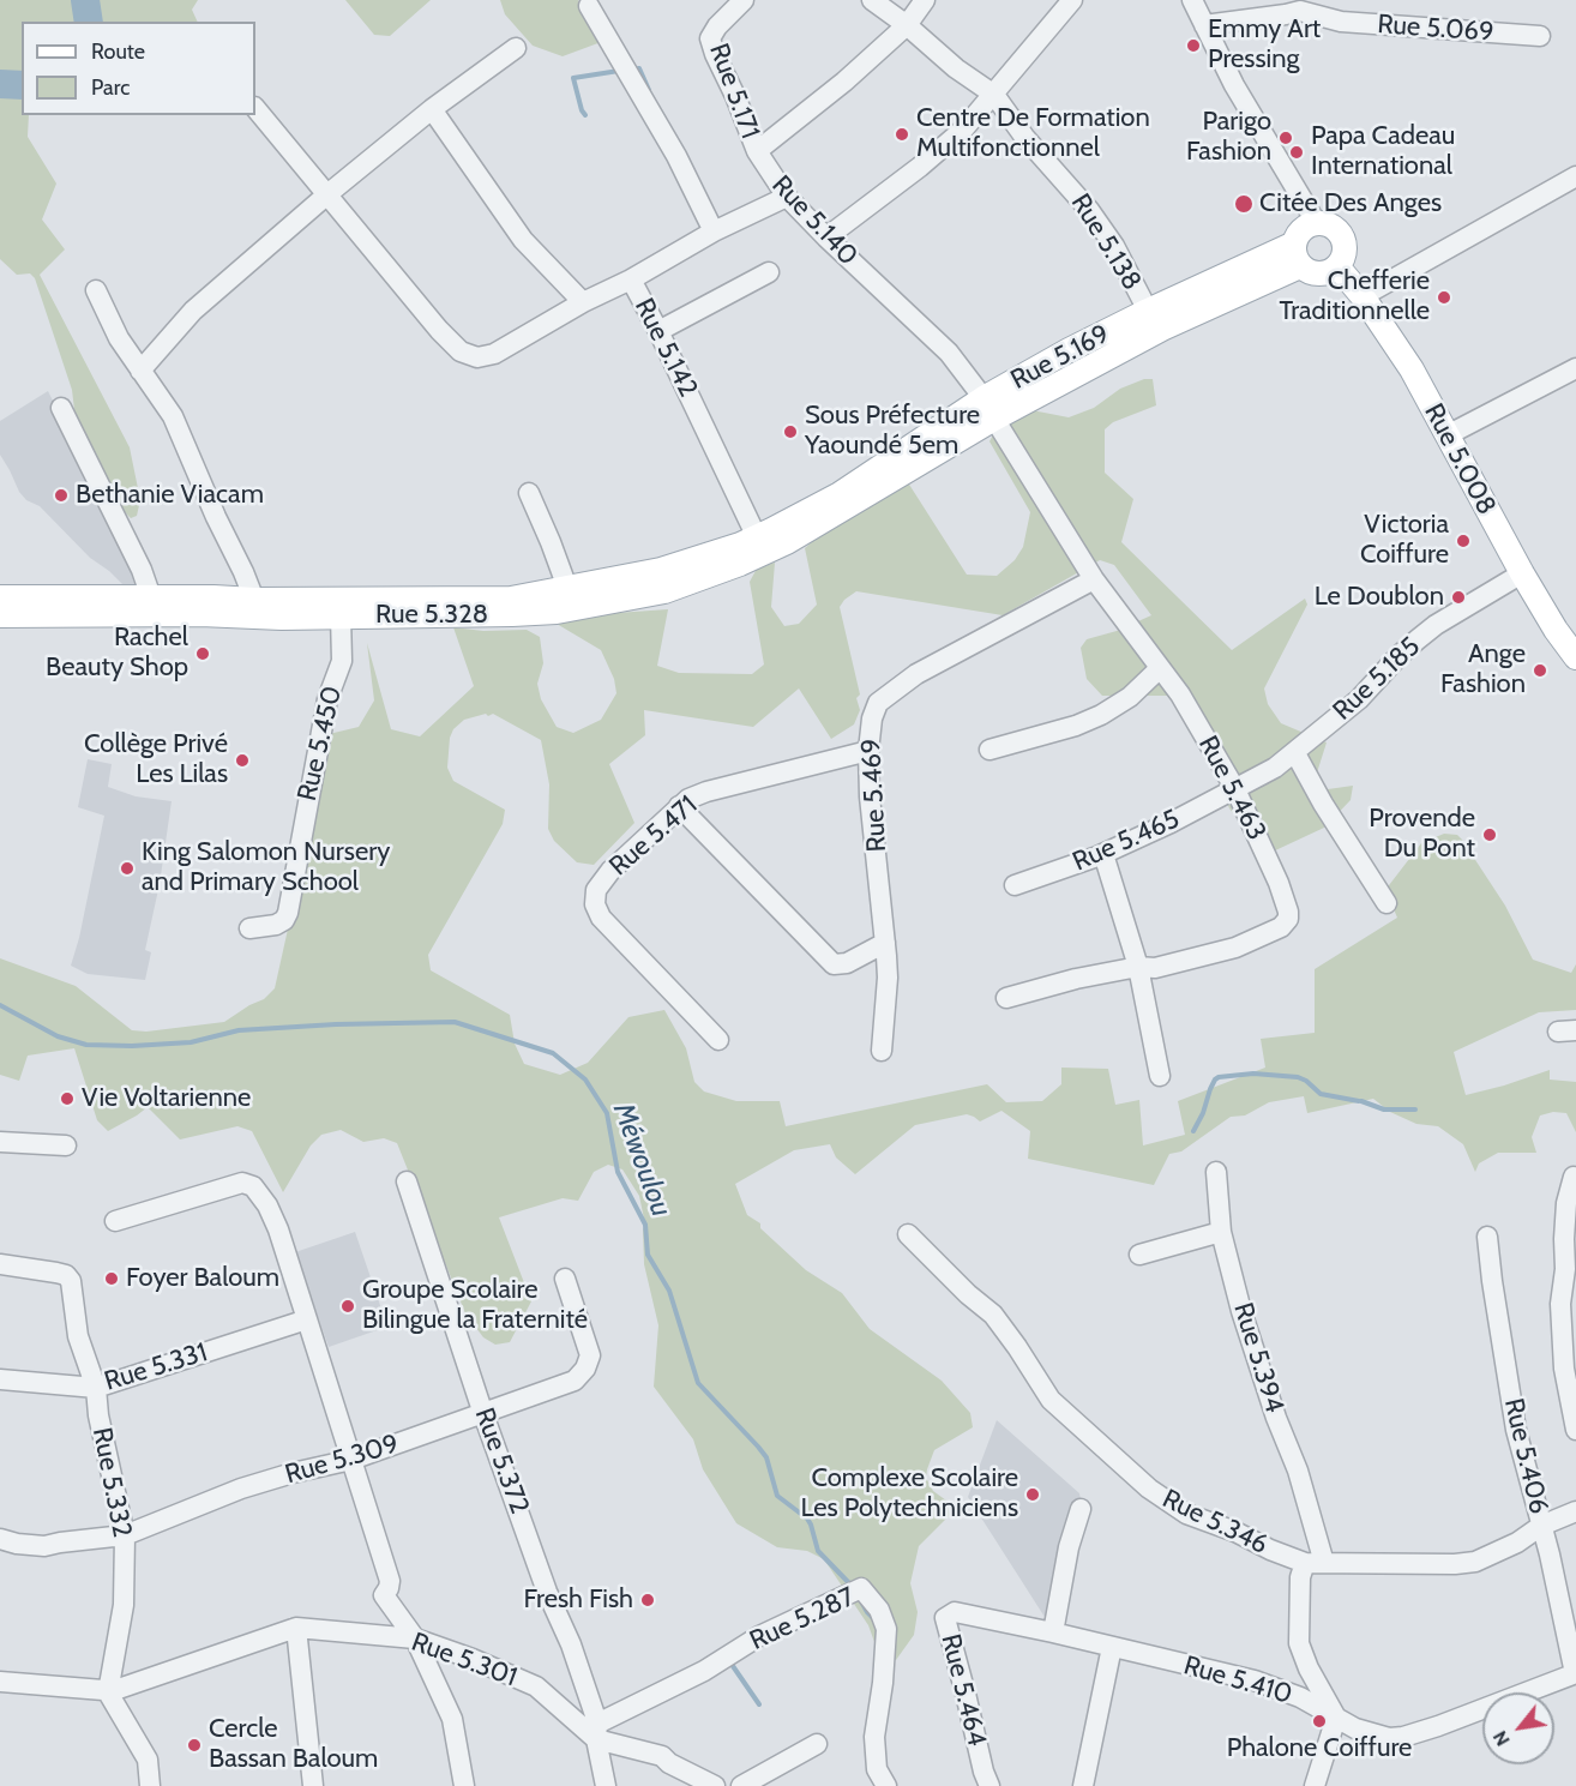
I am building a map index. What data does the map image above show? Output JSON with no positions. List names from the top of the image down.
{
  "streets": {
    "main road": ["Rue 5.169", "Rue 5.008", "Rue 5.328"],
    "street": [
      "Rue 5.069",
      "Rue 5.171",
      "Rue 5.140",
      "Rue 5.138",
      "Rue 5.142",
      "Rue 5.185",
      "Rue 5.450",
      "Rue 5.463",
      "Rue 5.469",
      "Rue 5.471",
      "Rue 5.465",
      "Rue 5.394",
      "Rue 5.331",
      "Rue 5.406",
      "Rue 5.309",
      "Rue 5.372",
      "Rue 5.332",
      "Rue 5.346",
      "Rue 5.287",
      "Rue 5.301",
      "Rue 5.410",
      "Rue 5.464"
    ]
  },
  "crossings": [
    ["Rue 5.171", "Rue 5.140"],
    ["Rue 5.140", "Rue 5.138"],
    ["Rue 5.140", "Rue 5.142"],
    ["Rue 5.140", "Rue 5.169"],
    ["Rue 5.140", "Rue 5.463"],
    ["Rue 5.138", "Rue 5.169"],
    ["Rue 5.142", "Rue 5.328"],
    ["Rue 5.169", "Rue 5.008"],
    ["Rue 5.169", "Rue 5.328"],
    ["Rue 5.169", "Rue 5.463"],
    ["Rue 5.008", "Rue 5.185"],
    ["Rue 5.328", "Rue 5.450"],
    ["Rue 5.185", "Rue 5.463"],
    ["Rue 5.185", "Rue 5.465"],
    ["Rue 5.463", "Rue 5.469"],
    ["Rue 5.463", "Rue 5.465"],
    ["Rue 5.469", "Rue 5.471"],
    ["Rue 5.394", "Rue 5.346"],
    ["Rue 5.331", "Rue 5.332"],
    ["Rue 5.406", "Rue 5.346"],
    ["Rue 5.406", "Rue 5.410"],
    ["Rue 5.309", "Rue 5.372"],
    ["Rue 5.309", "Rue 5.332"],
    ["Rue 5.372", "Rue 5.287"],
    ["Rue 5.372", "Rue 5.301"],
    ["Rue 5.332", "Rue 5.301"],
    ["Rue 5.287", "Rue 5.301"],
    ["Rue 5.410", "Rue 5.464"]
  ],
  "water": ["Méwoulou"],
  "places": [
    "Emmy Art Pressing",
    "Centre De Formation Multifonctionnel",
    "Parigo Fashion",
    "Papa Cadeau International",
    "Citée Des Anges",
    "Chefferie Traditionnelle",
    "Sous Préfecture Yaoundé 5em",
    "Bethanie Viacam",
    "Victoria Coiffure",
    "Le Doublon",
    "Rachel Beauty Shop",
    "Ange Fashion",
    "Collège Privé Les Lilas",
    "Provende Du Pont",
    "King Salomon Nursery and Primary School",
    "Vie Voltarienne",
    "Foyer Baloum",
    "Groupe Scolaire Bilingue la Fraternité",
    "Complexe Scolaire Les Polytechniciens",
    "Fresh Fish",
    "Phalone Coiffure",
    "Cercle Bassan Baloum"
  ],
  "legend": ["Route", "Parc"],
  "north": "bottom left"
}
